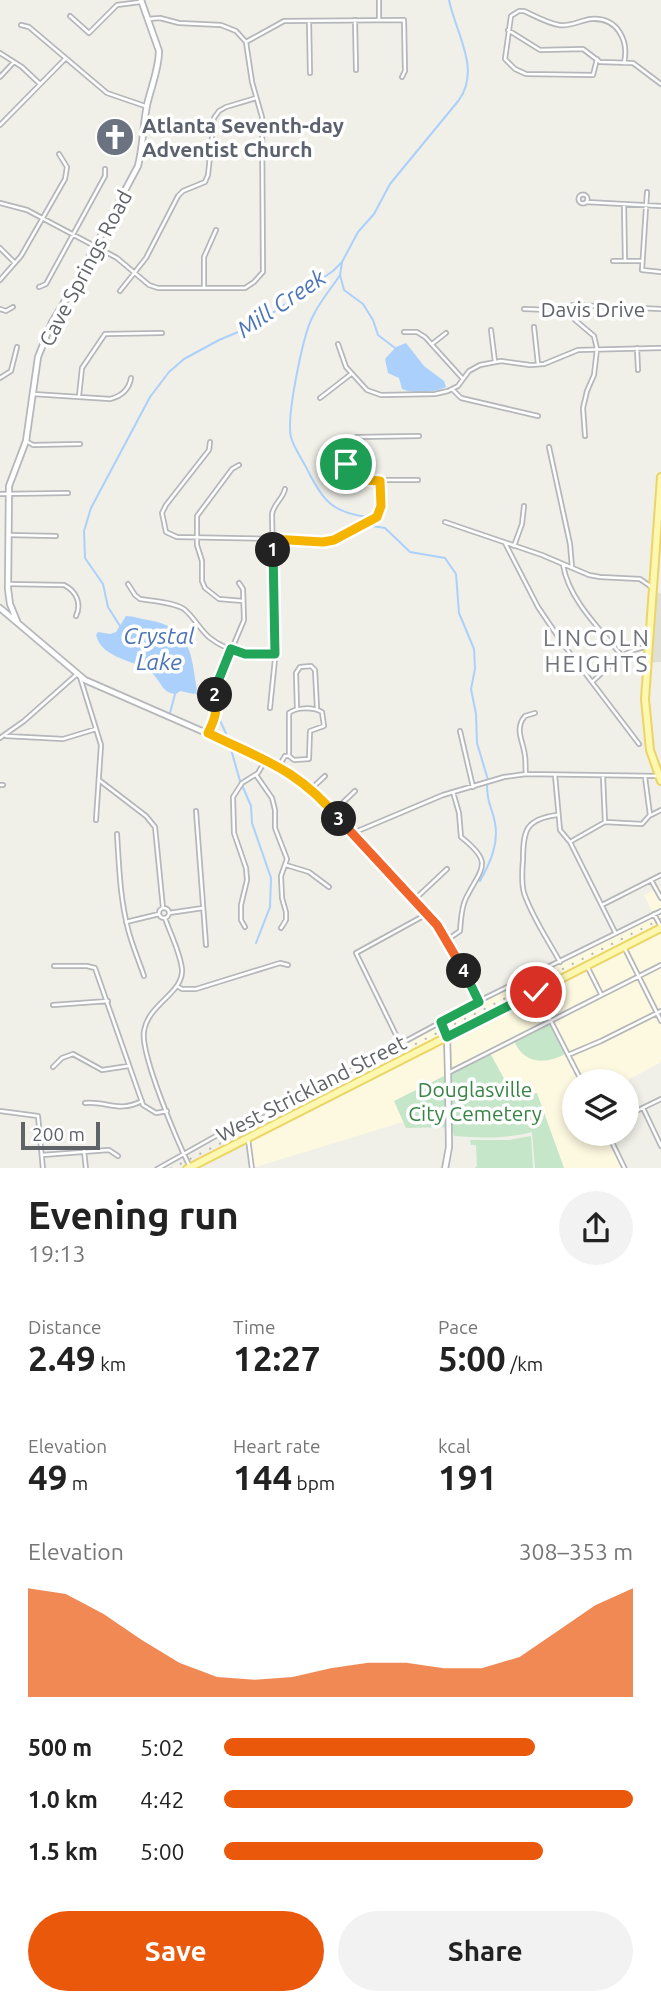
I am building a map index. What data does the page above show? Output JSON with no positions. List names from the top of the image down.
{
  "streets": {
    "street": ["Cave Springs Road", "Davis Drive", "West Strickland Street"]
  },
  "districts": ["LINCOLN HEIGHTS"],
  "water": ["Mill Creek", "Crystal Lake"],
  "parks": ["Douglasville City Cemetery"],
  "places": {
    "church": ["Atlanta Seventh-day Adventist Church"]
  },
  "scale_bar": "200 m",
  "page": {
    "pins": [
      "1",
      "2",
      "3",
      "4"
    ],
    "scale": "200 m",
    "heading": ["Evening run", "19:13"],
    "stats": [
      ["Distance", "2.49 km"],
      ["Time", "12:27"],
      ["Pace", "5:00 /km"],
      ["Elevation", "49 m"],
      ["Heart rate", "144 bpm"],
      ["kcal", "191"]
    ],
    "chart": ["Elevation", "308–353 m"],
    "list": [
      {
        "name": "500 m",
        "note": "5:02"
      },
      {
        "name": "1.0 km",
        "note": "4:42"
      },
      {
        "name": "1.5 km",
        "note": "5:00"
      }
    ],
    "buttons": ["Save", "Share"]
  }
}
